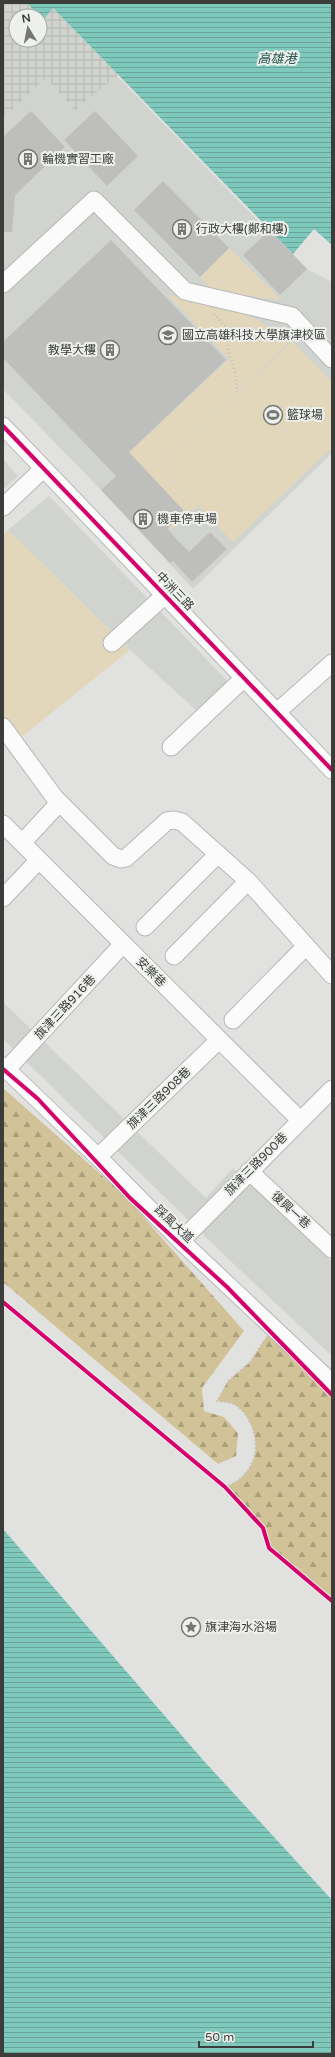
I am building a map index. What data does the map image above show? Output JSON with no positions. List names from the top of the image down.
{
  "streets": {
    "street": [
      "中洲三路",
      "安樂巷",
      "旗津三路916巷",
      "旗津三路908巷",
      "旗津三路900巷",
      "復興一巷"
    ],
    "cycle path": ["踩風大道"]
  },
  "crossings": [
    ["安樂巷", "旗津三路916巷"],
    ["安樂巷", "旗津三路908巷"],
    ["安樂巷", "旗津三路900巷"],
    ["旗津三路900巷", "復興一巷"]
  ],
  "water": ["高雄港"],
  "places": {
    "building": [
      "輪機實習工廠",
      "行政大樓(鄭和樓)",
      "教學大樓",
      "機車停車場"
    ],
    "school or university": ["國立高雄科技大學旗津校區"],
    "sports": ["籃球場"],
    "place": ["旗津海水浴場"]
  },
  "scale_bar": "50 m",
  "north": "top"
}
